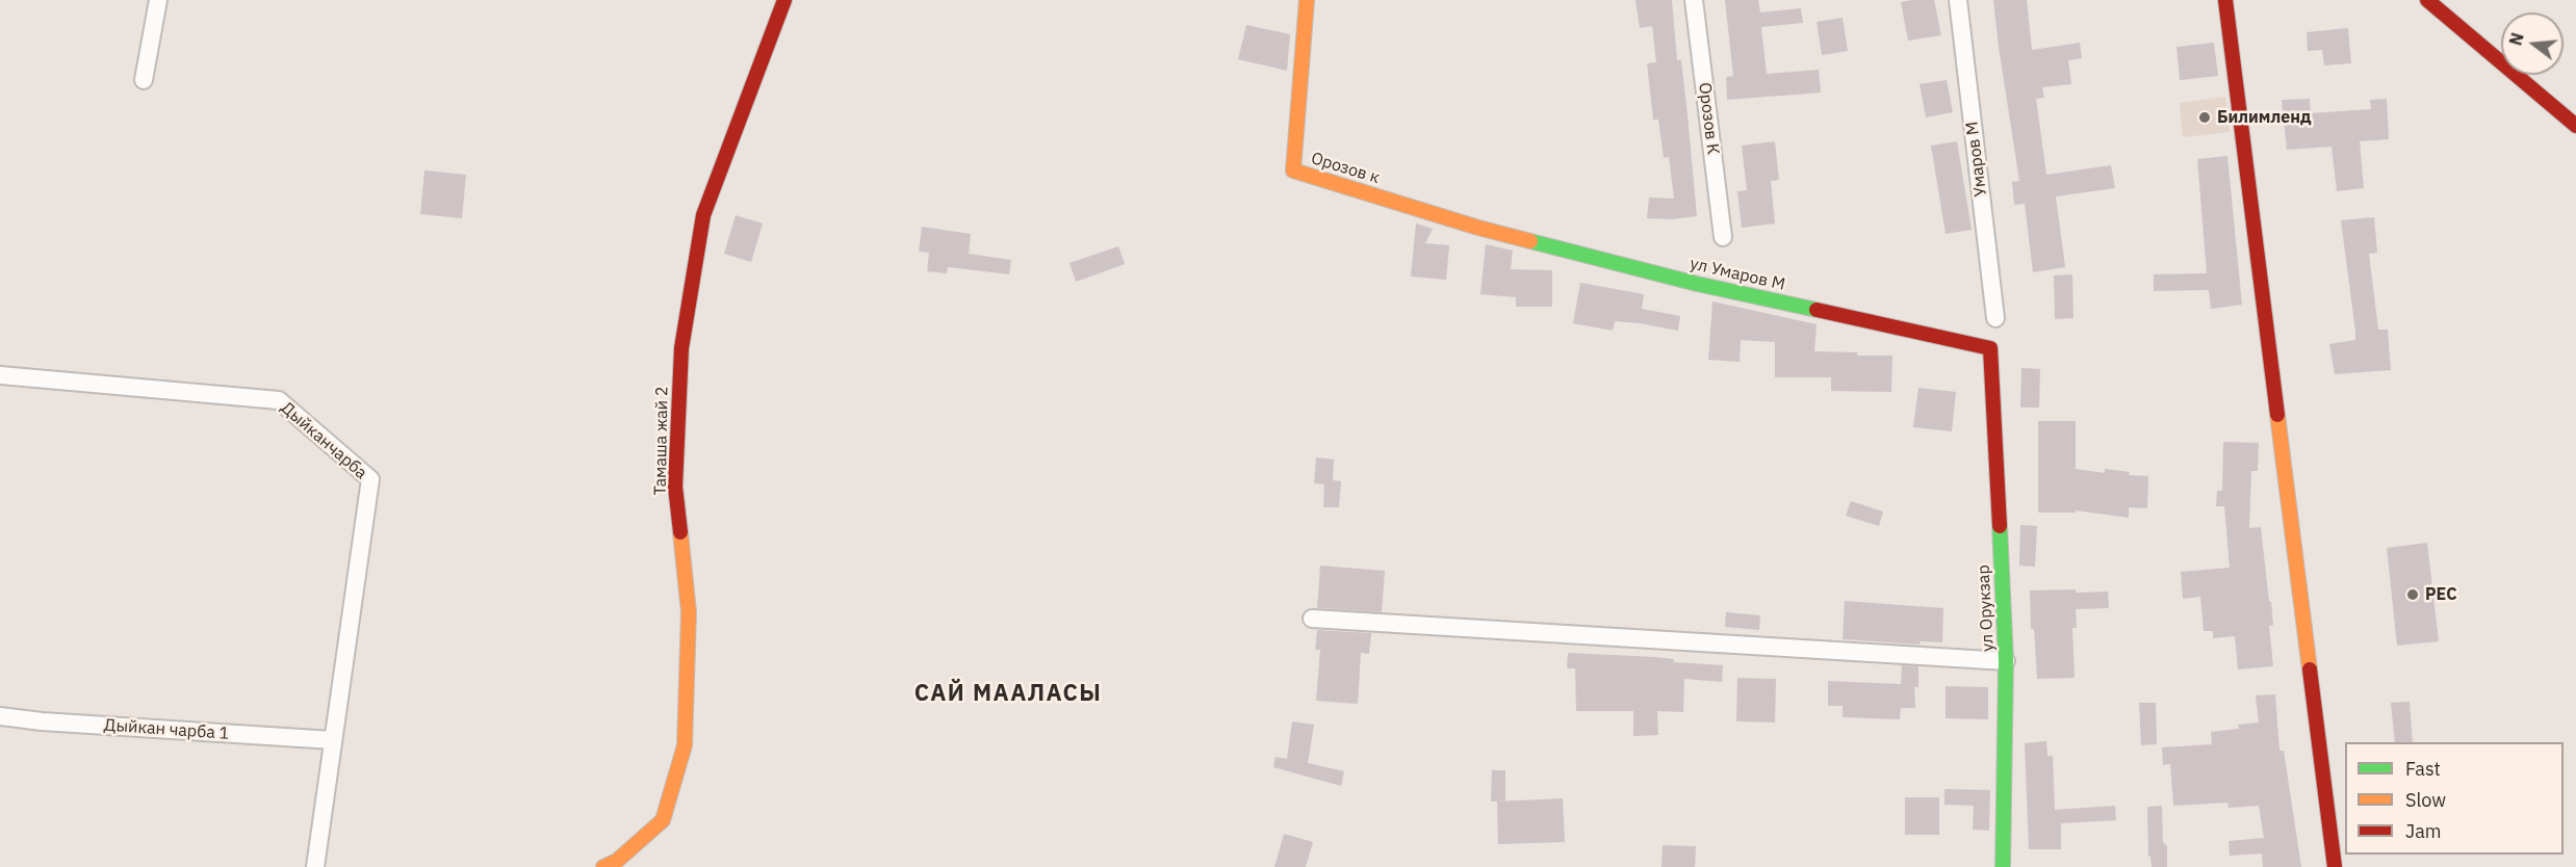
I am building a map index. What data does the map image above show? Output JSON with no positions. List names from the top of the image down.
{
  "streets": {
    "main road": [
      "Орозов к",
      "ул Умаров М",
      "Тамаша жай 2",
      "ул Орукзар"
    ],
    "street": [
      "Орозов К",
      "Умаров М",
      "Дыйканчарба",
      "Дыйкан чарба 1"
    ]
  },
  "crossings": [
    ["Орозов к", "ул Умаров М"],
    ["ул Умаров М", "ул Орукзар"],
    ["Дыйканчарба", "Дыйкан чарба 1"]
  ],
  "districts": ["САЙ МААЛАСЫ"],
  "places": ["Билимленд", "РЕС"],
  "legend": ["Fast", "Slow", "Jam"],
  "north": "left"
}
